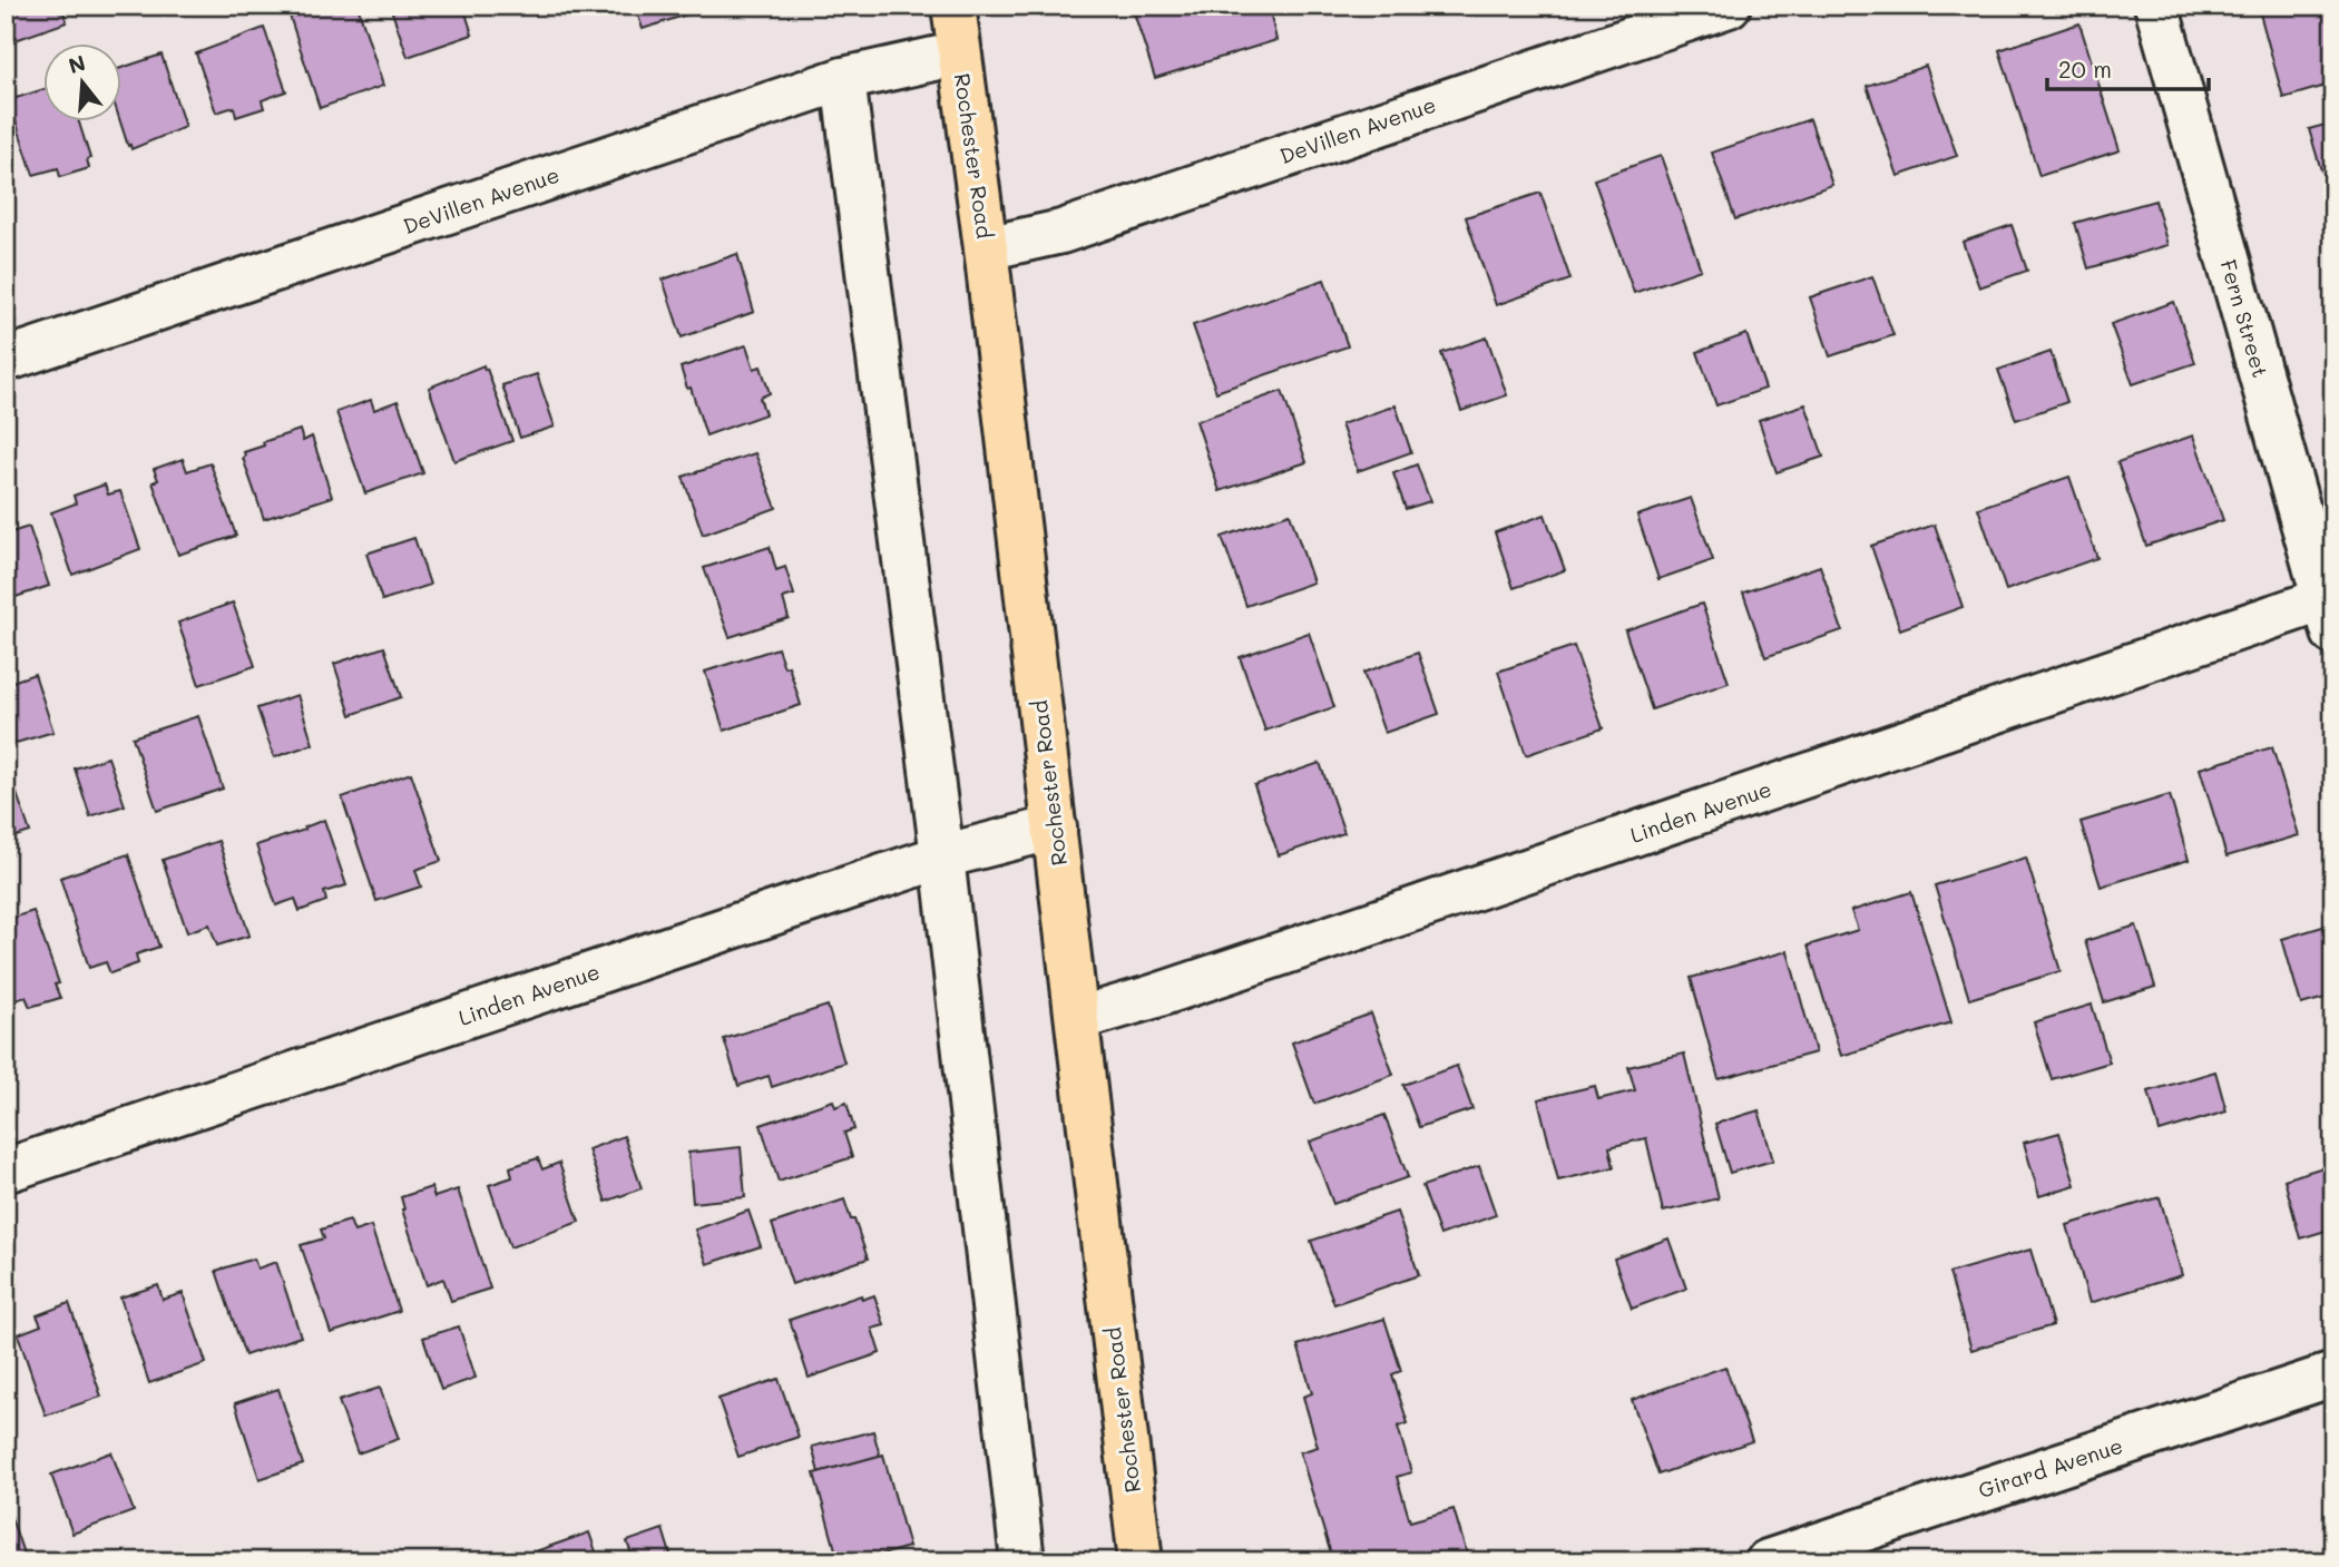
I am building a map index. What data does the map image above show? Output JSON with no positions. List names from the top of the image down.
{
  "streets": {
    "main road": ["Rochester Road"],
    "street": [
      "DeVillen Avenue",
      "Fern Street",
      "Linden Avenue",
      "Girard Avenue"
    ]
  },
  "crossings": [
    ["DeVillen Avenue", "Rochester Road"],
    ["Rochester Road", "Linden Avenue"],
    ["Fern Street", "Linden Avenue"]
  ],
  "scale_bar": "20 m",
  "north": "top"
}
